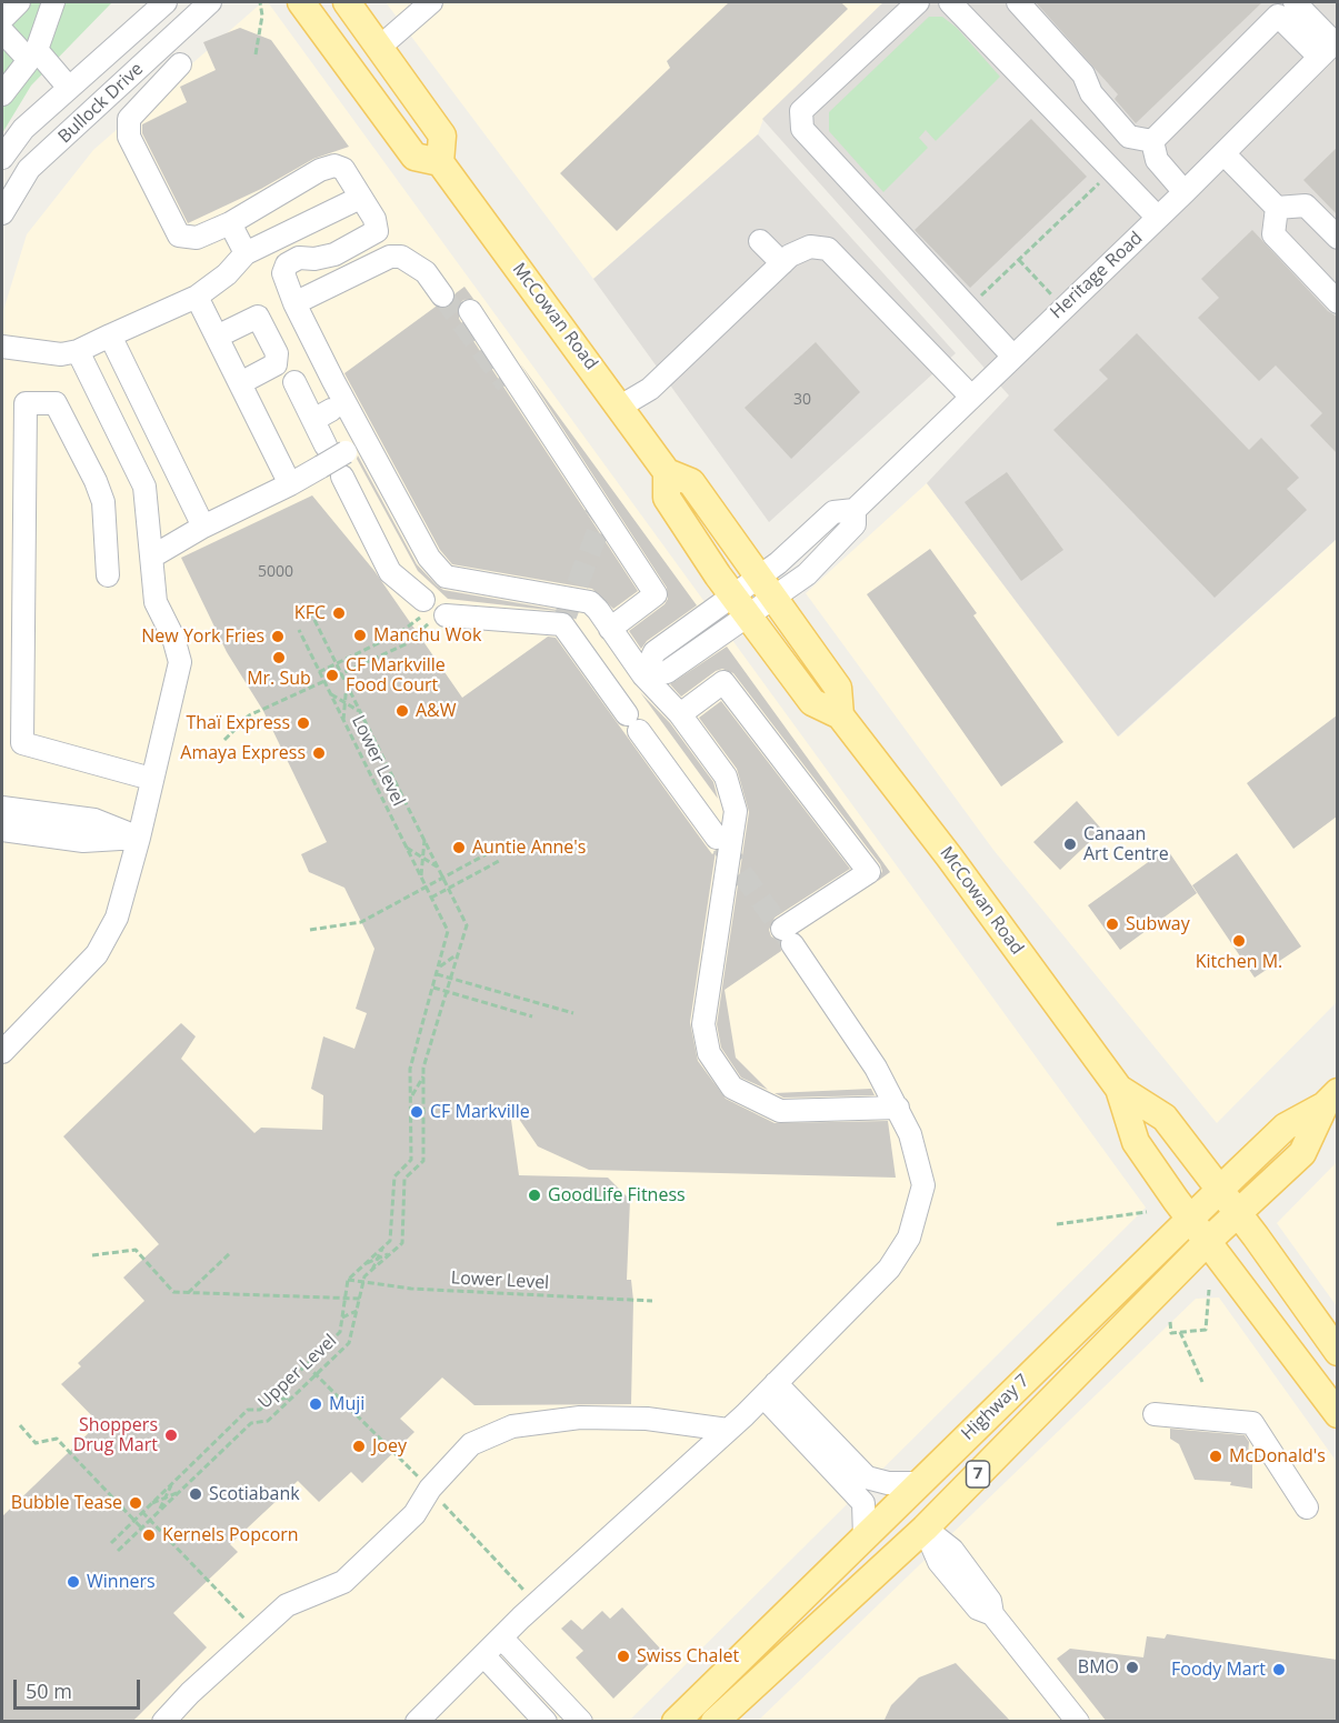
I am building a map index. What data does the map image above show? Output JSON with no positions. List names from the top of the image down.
{
  "streets": {
    "main road": ["McCowan Road", "Highway 7", "7"],
    "street": ["Bullock Drive", "Heritage Road"],
    "path": ["Lower Level", "Upper Level"]
  },
  "crossings": [
    ["Heritage Road", "McCowan Road"],
    ["McCowan Road", "Highway 7"],
    ["Lower Level", "Upper Level"]
  ],
  "places": [
    "KFC",
    "Manchu Wok",
    "New York Fries",
    "Mr. Sub",
    "CF Markville Food Court",
    "A&W",
    "Thaï Express",
    "Amaya Express",
    "Canaan Art Centre",
    "Auntie Anne's",
    "Subway",
    "Kitchen M.",
    "CF Markville",
    "GoodLife Fitness",
    "Muji",
    "Shoppers Drug Mart",
    "Joey",
    "McDonald's",
    "Scotiabank",
    "Bubble Tease",
    "Kernels Popcorn",
    "Winners",
    "Swiss Chalet",
    "BMO",
    "Foody Mart"
  ],
  "house_numbers": ["30", "5000"],
  "scale_bar": "50 m"
}
